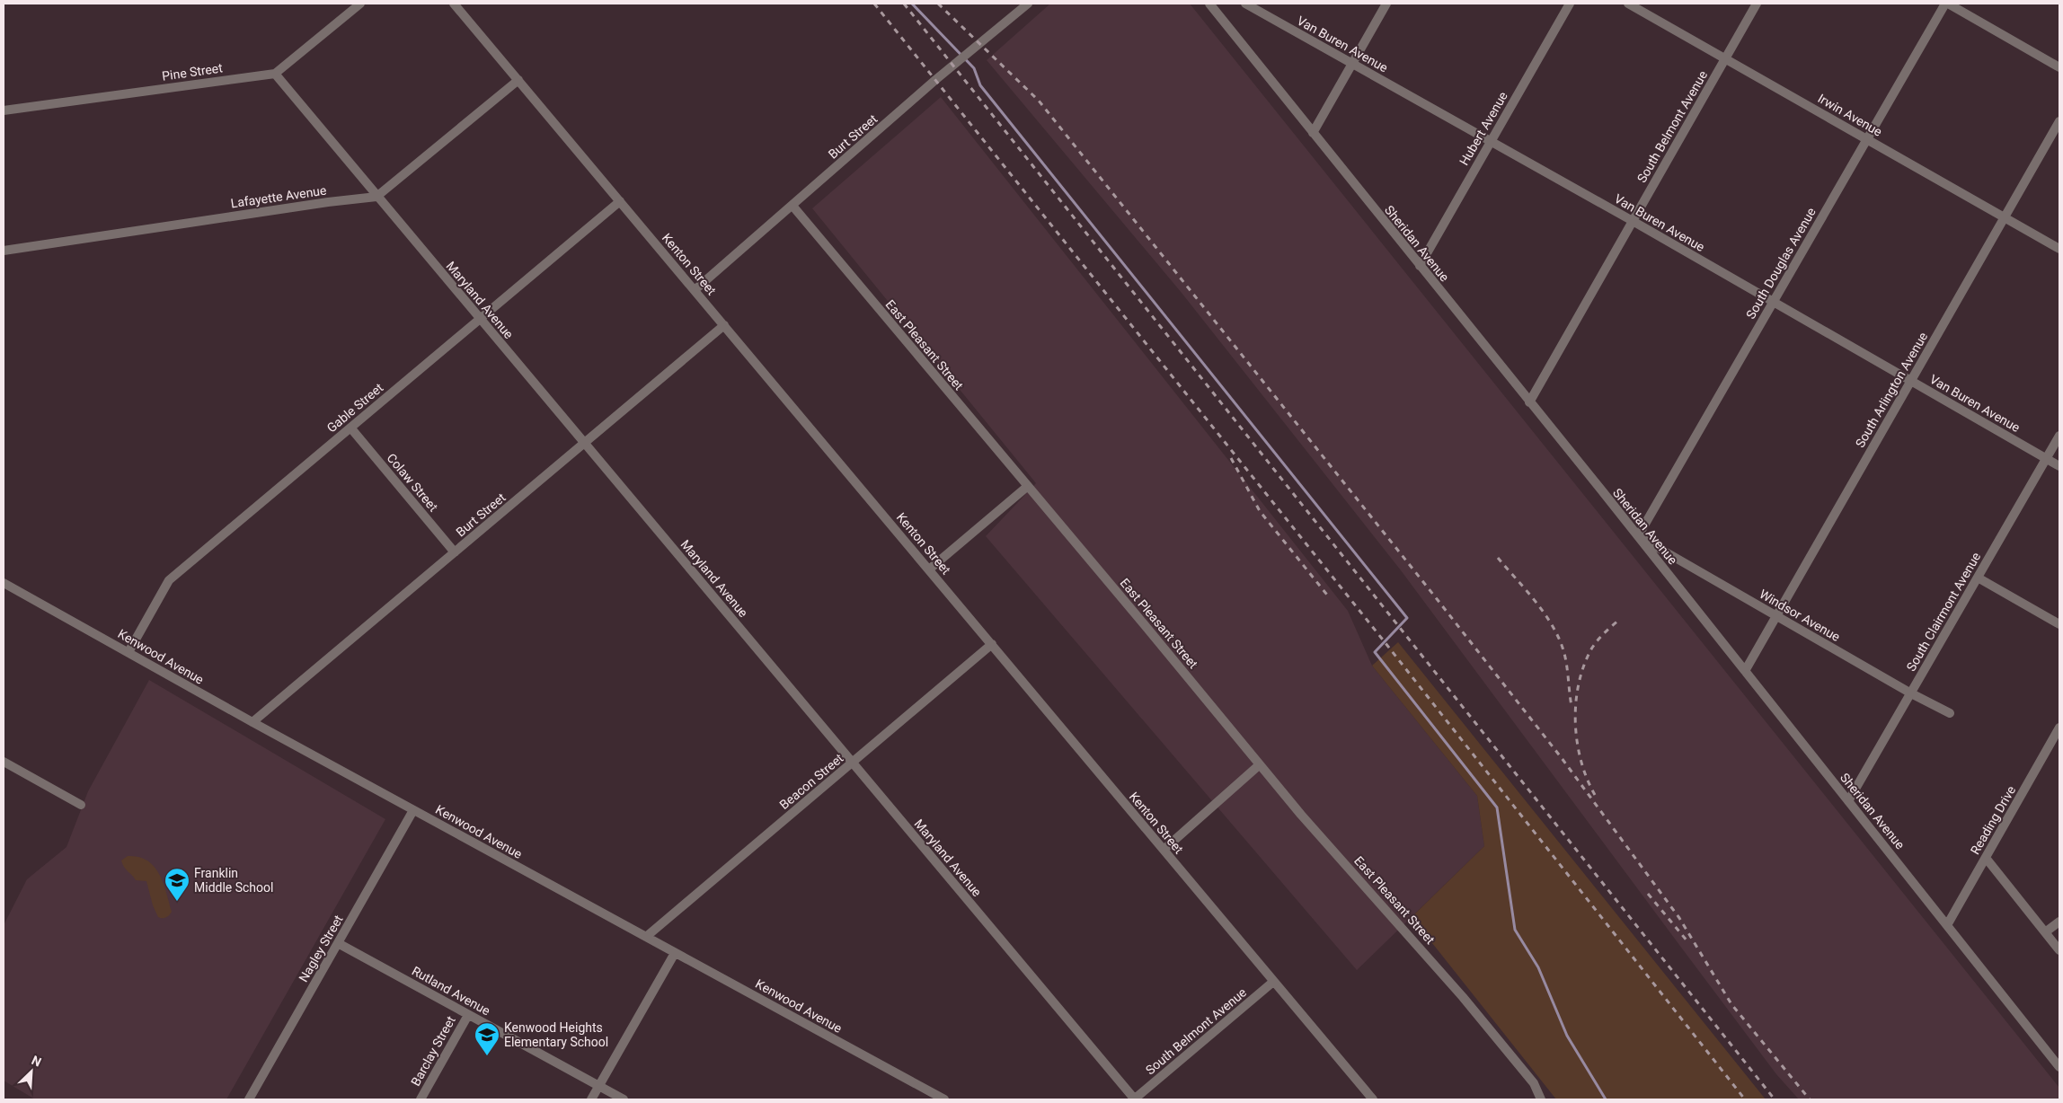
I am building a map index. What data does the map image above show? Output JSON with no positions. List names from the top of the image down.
{
  "streets": {
    "street": [
      "Van Buren Avenue",
      "Pine Street",
      "Irwin Avenue",
      "South Belmont Avenue",
      "Hubert Avenue",
      "Burt Street",
      "Lafayette Avenue",
      "Sheridan Avenue",
      "South Douglas Avenue",
      "Kenton Street",
      "Maryland Avenue",
      "East Pleasant Street",
      "South Arlington Avenue",
      "Gable Street",
      "Colaw Street",
      "South Clairmont Avenue",
      "Windsor Avenue",
      "Kenwood Avenue",
      "Beacon Street",
      "Reading Drive",
      "Nagley Street",
      "Rutland Avenue",
      "Barclay Street"
    ]
  },
  "crossings": [
    ["Van Buren Avenue", "South Belmont Avenue"],
    ["Van Buren Avenue", "Hubert Avenue"],
    ["Van Buren Avenue", "South Douglas Avenue"],
    ["Van Buren Avenue", "South Arlington Avenue"],
    ["Van Buren Avenue", "South Clairmont Avenue"],
    ["Pine Street", "Maryland Avenue"],
    ["Irwin Avenue", "South Belmont Avenue"],
    ["Irwin Avenue", "South Douglas Avenue"],
    ["Irwin Avenue", "South Arlington Avenue"],
    ["South Belmont Avenue", "Sheridan Avenue"],
    ["South Belmont Avenue", "Kenton Street"],
    ["South Belmont Avenue", "Maryland Avenue"],
    ["Hubert Avenue", "Sheridan Avenue"],
    ["Burt Street", "Kenton Street"],
    ["Burt Street", "Maryland Avenue"],
    ["Burt Street", "East Pleasant Street"],
    ["Burt Street", "Colaw Street"],
    ["Burt Street", "Kenwood Avenue"],
    ["Lafayette Avenue", "Maryland Avenue"],
    ["Sheridan Avenue", "South Douglas Avenue"],
    ["Sheridan Avenue", "South Arlington Avenue"],
    ["Sheridan Avenue", "South Clairmont Avenue"],
    ["Sheridan Avenue", "Windsor Avenue"],
    ["Sheridan Avenue", "Reading Drive"],
    ["South Douglas Avenue", "Windsor Avenue"],
    ["Kenton Street", "Gable Street"],
    ["Kenton Street", "Beacon Street"],
    ["Maryland Avenue", "Gable Street"],
    ["Maryland Avenue", "Beacon Street"],
    ["South Arlington Avenue", "Windsor Avenue"],
    ["Gable Street", "Colaw Street"],
    ["Gable Street", "Kenwood Avenue"],
    ["South Clairmont Avenue", "Windsor Avenue"],
    ["Kenwood Avenue", "Beacon Street"],
    ["Kenwood Avenue", "Nagley Street"],
    ["Nagley Street", "Rutland Avenue"],
    ["Rutland Avenue", "Barclay Street"]
  ],
  "places": {
    "school or university": ["Franklin Middle School", "Kenwood Heights Elementary School"]
  },
  "north": "top right"
}
